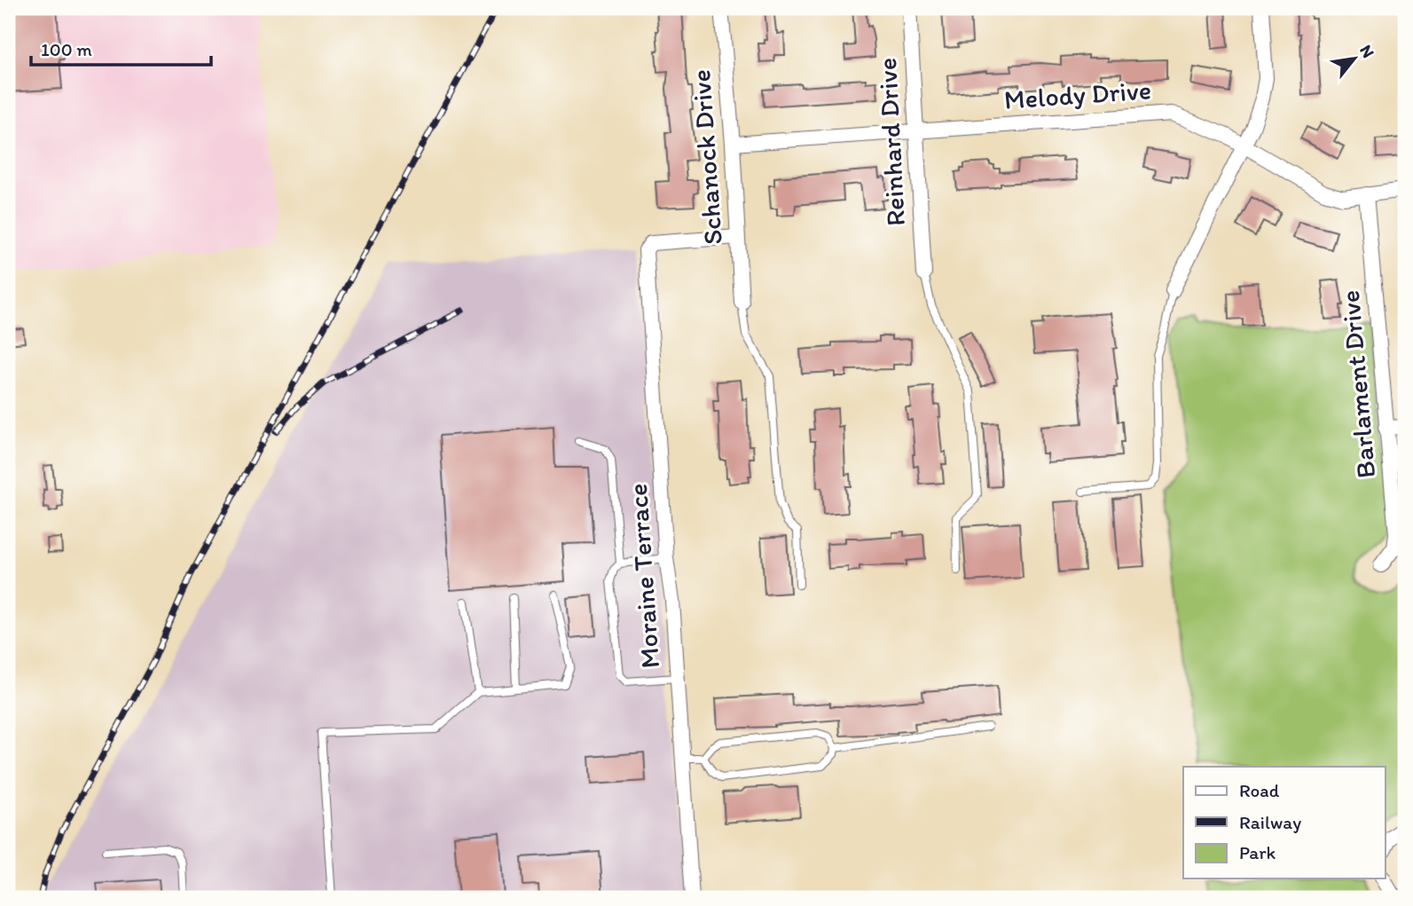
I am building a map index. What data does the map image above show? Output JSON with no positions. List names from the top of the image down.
{
  "streets": {
    "street": [
      "Melody Drive",
      "Reinhard Drive",
      "Schanock Drive",
      "Barlament Drive",
      "Moraine Terrace"
    ]
  },
  "crossings": [
    ["Melody Drive", "Reinhard Drive"],
    ["Melody Drive", "Schanock Drive"],
    ["Melody Drive", "Barlament Drive"],
    ["Schanock Drive", "Moraine Terrace"]
  ],
  "legend": ["Road", "Railway", "Park"],
  "scale_bar": "100 m",
  "north": "top right"
}
